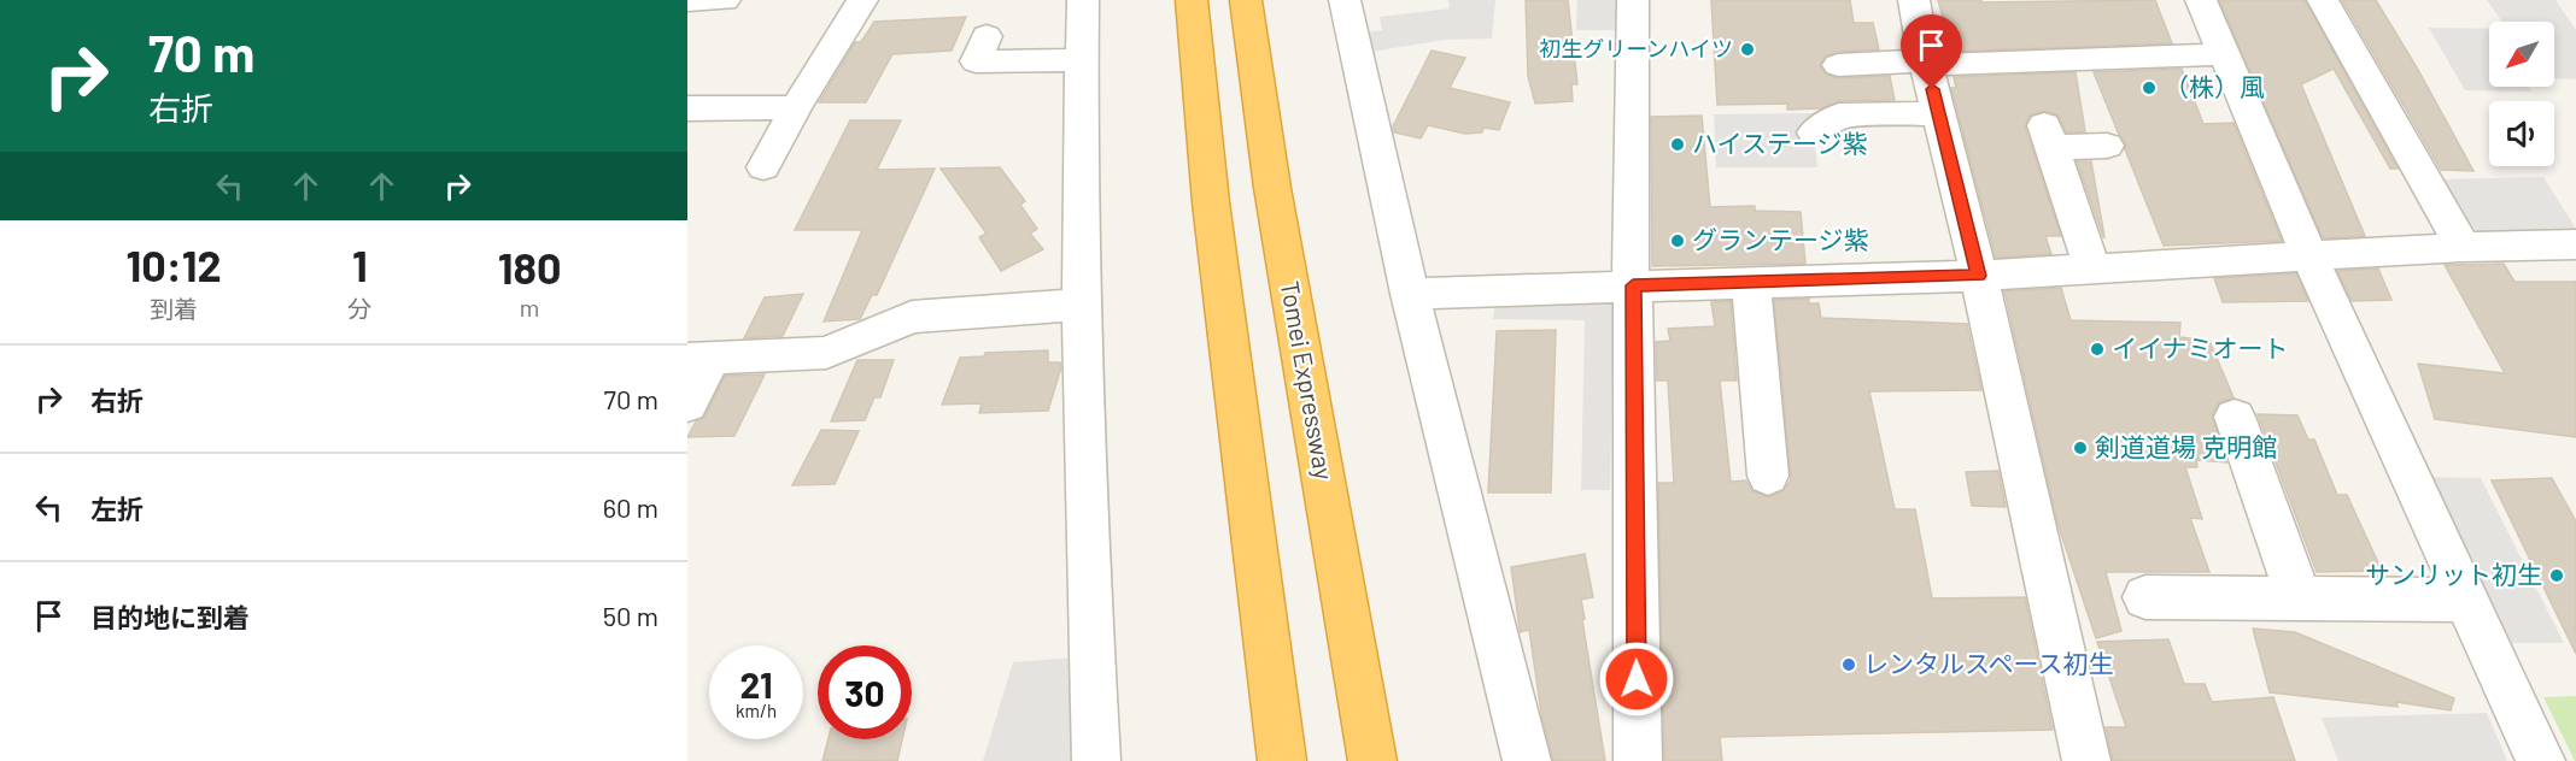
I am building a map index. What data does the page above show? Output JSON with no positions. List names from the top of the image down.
{
  "streets": {
    "highway": ["Tomei Expressway"]
  },
  "places": [
    "初生グリーンハイツ",
    "（株）風",
    "ハイステージ紫",
    "グランテージ紫",
    "イイナミオート",
    "剣道道場 克明館",
    "サンリット初生",
    "レンタルスペース初生"
  ],
  "north": "bottom left",
  "page": {
    "turn": ["70 m", "右折"],
    "eta": [
      "10:12",
      "到着",
      "1",
      "分",
      "180",
      "m"
    ],
    "list": [
      {
        "name": "右折",
        "value": "70 m"
      },
      {
        "name": "左折",
        "value": "60 m"
      },
      {
        "name": "目的地に到着",
        "value": "50 m"
      }
    ],
    "speed": "21 km/h",
    "limit": "30"
  }
}
